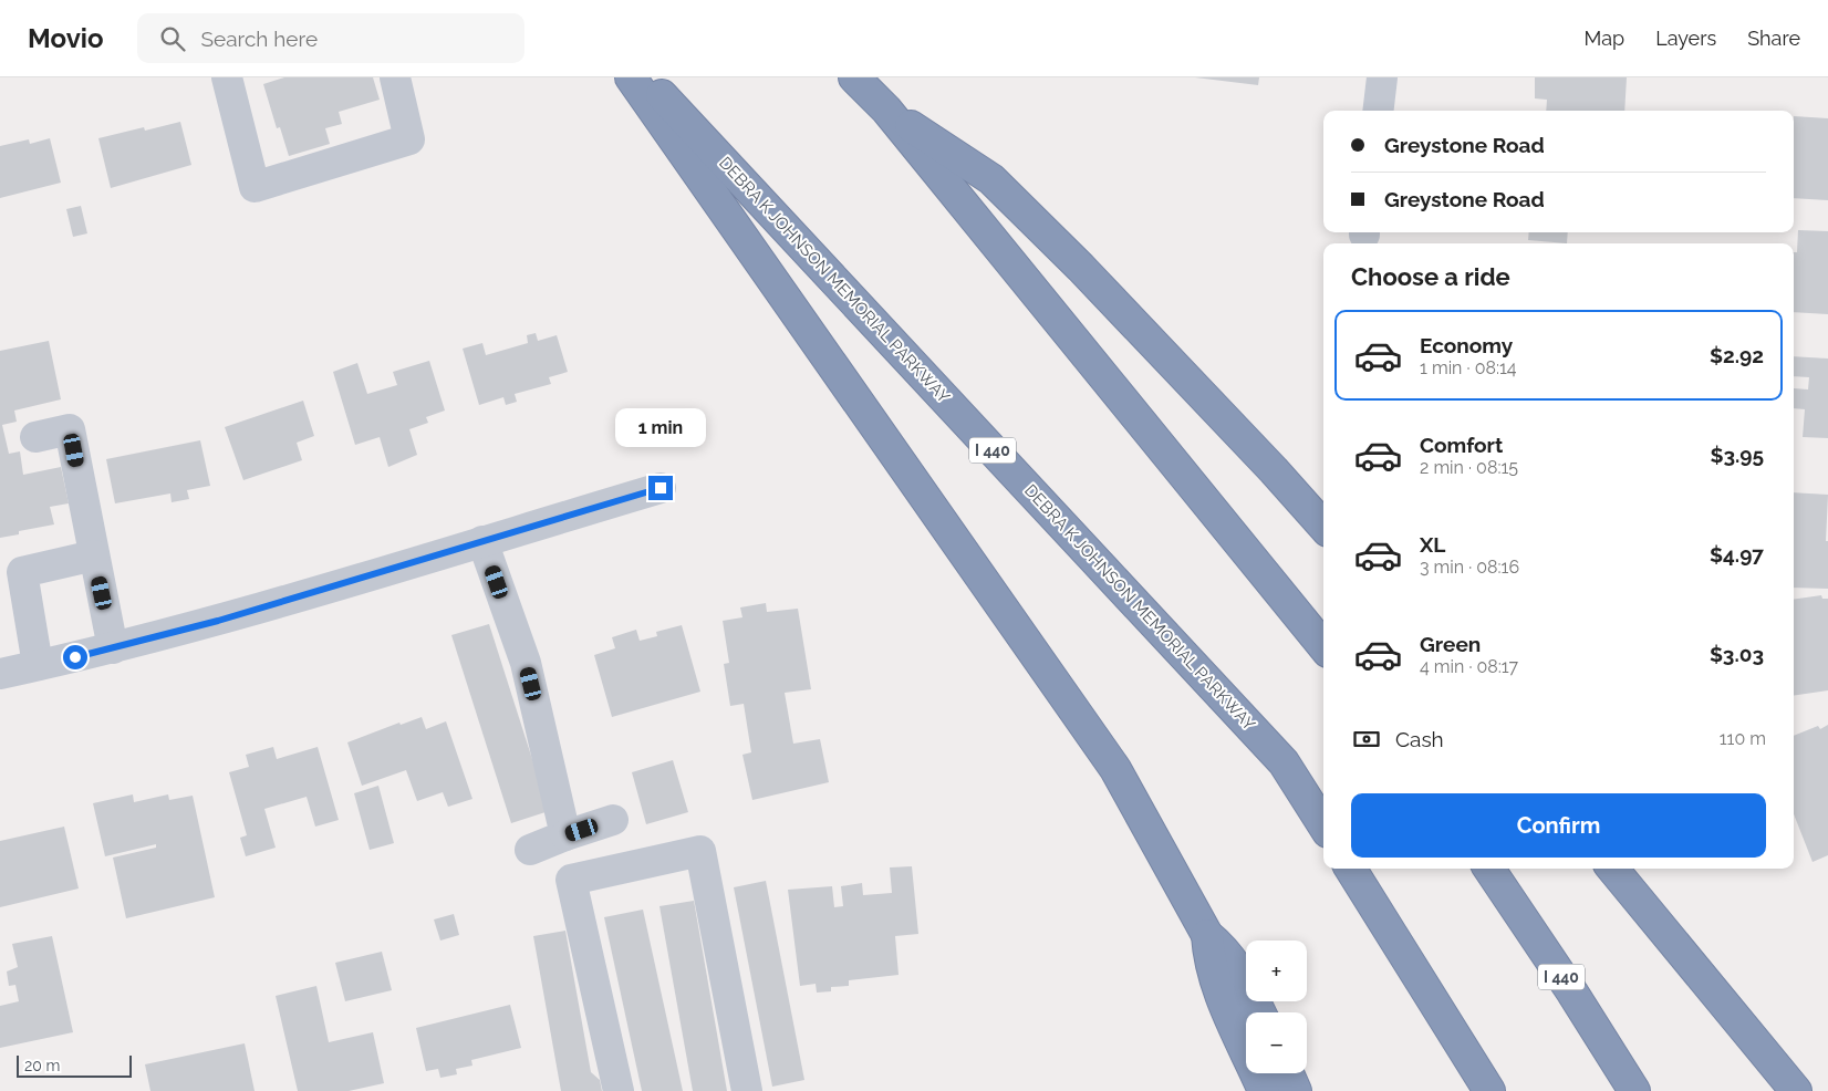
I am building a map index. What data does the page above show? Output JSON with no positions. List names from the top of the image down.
{
  "streets": {
    "highway": ["DEBRA K JOHNSON MEMORIAL PARKWAY", "I 440"]
  },
  "scale_bar": "20 m",
  "page": {
    "header": "Movio",
    "search": "Search here",
    "nav": ["Map", "Layers", "Share"],
    "banner": ["Greystone Road", "Greystone Road"],
    "heading": "Choose a ride",
    "list": [
      {
        "name": "Economy",
        "note": "1 min · 08:14",
        "value": "$2.92"
      },
      {
        "name": "Comfort",
        "note": "2 min · 08:15",
        "value": "$3.95"
      },
      {
        "name": "XL",
        "note": "3 min · 08:16",
        "value": "$4.97"
      },
      {
        "name": "Green",
        "note": "4 min · 08:17",
        "value": "$3.03"
      }
    ],
    "bubble": "1 min",
    "pay": ["Cash", "110 m"],
    "buttons": "Confirm",
    "map_buttons": ["+", "−"],
    "scale": "20 m"
  }
}
